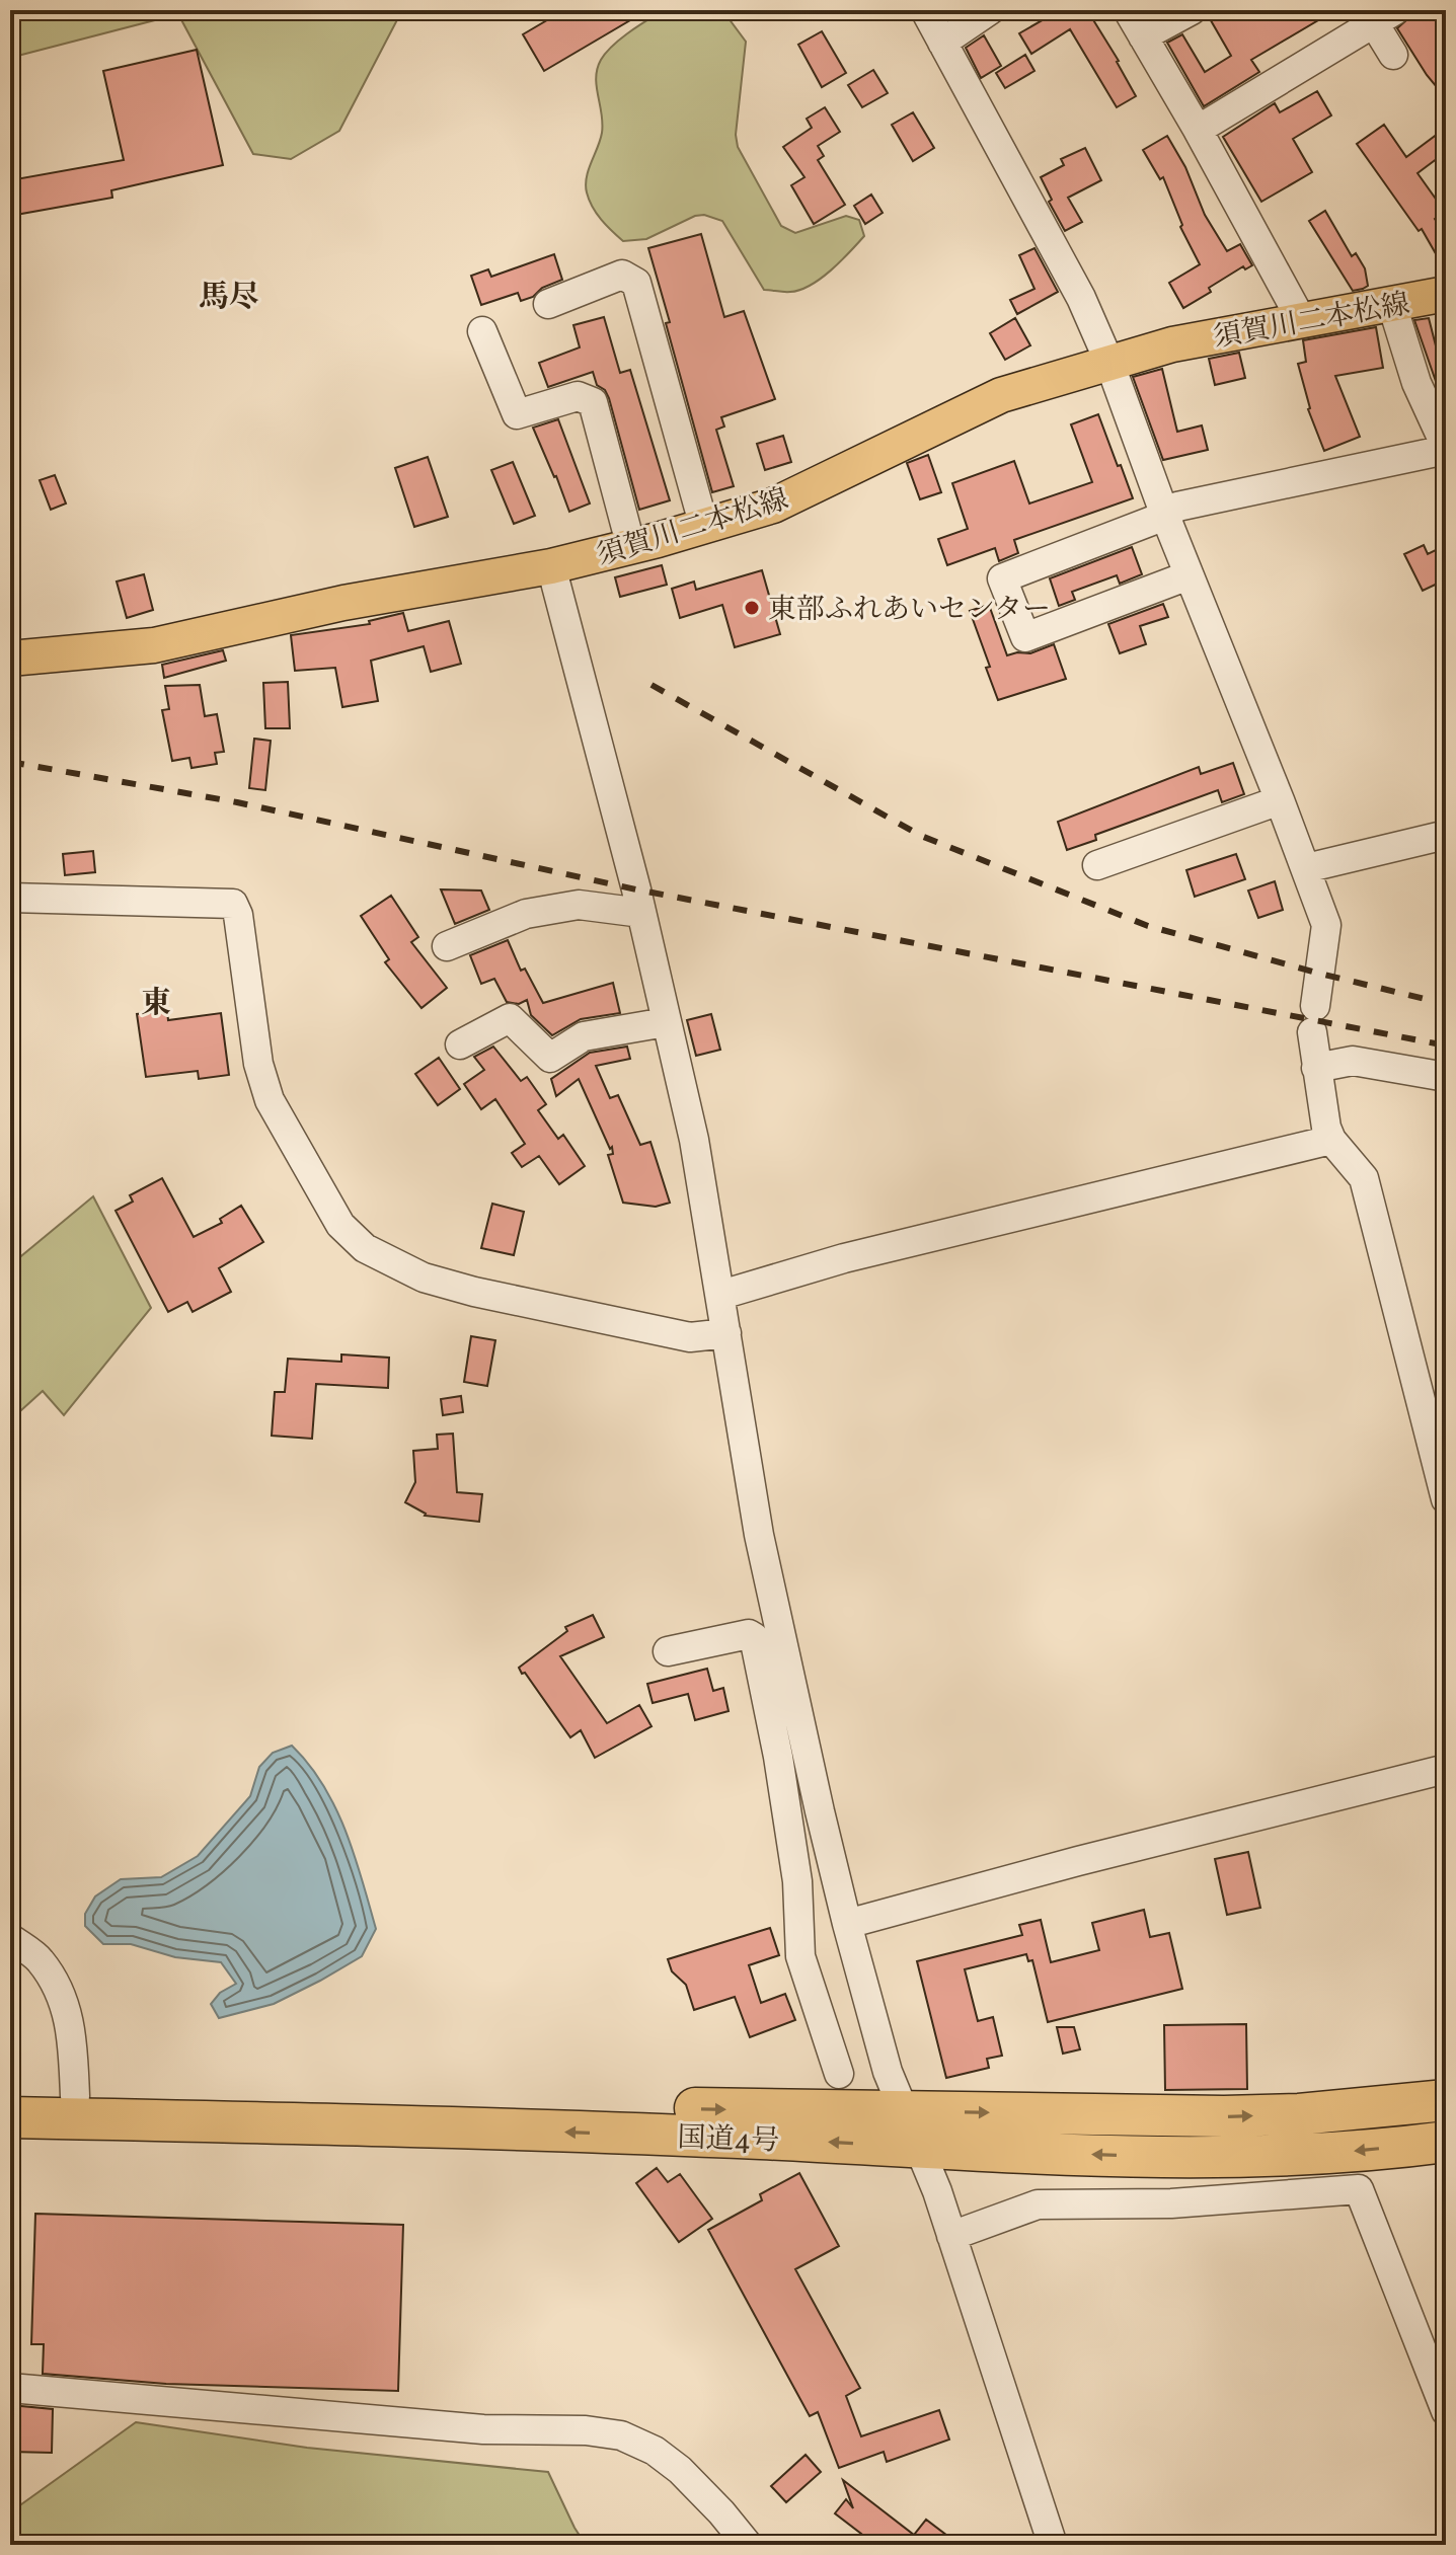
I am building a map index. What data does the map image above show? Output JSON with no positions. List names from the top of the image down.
{
  "streets": {
    "highway": ["国道4号"],
    "main road": ["須賀川二本松線"]
  },
  "districts": ["馬尽", "東"],
  "places": ["東部ふれあいセンター"]
}
